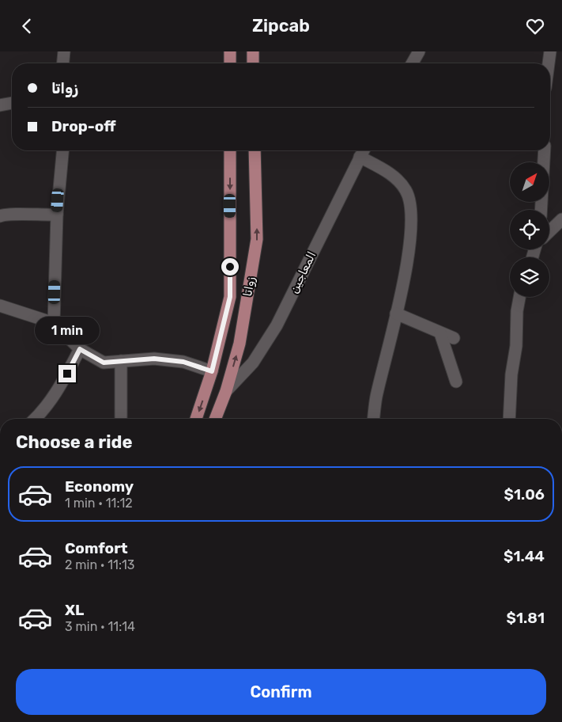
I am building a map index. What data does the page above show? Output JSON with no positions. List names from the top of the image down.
{
  "streets": {
    "main road": ["زواتا"],
    "street": ["المعاجين"]
  },
  "crossings": [
    ["المعاجين", "زواتا"]
  ],
  "north": "top right",
  "page": {
    "header": "Zipcab",
    "banner": ["زواتا", "Drop-off"],
    "bubble": "1 min",
    "heading": "Choose a ride",
    "list": [
      {
        "name": "Economy",
        "note": "1 min · 11:12",
        "value": "$1.06"
      },
      {
        "name": "Comfort",
        "note": "2 min · 11:13",
        "value": "$1.44"
      },
      {
        "name": "XL",
        "note": "3 min · 11:14",
        "value": "$1.81"
      }
    ],
    "buttons": "Confirm"
  }
}
